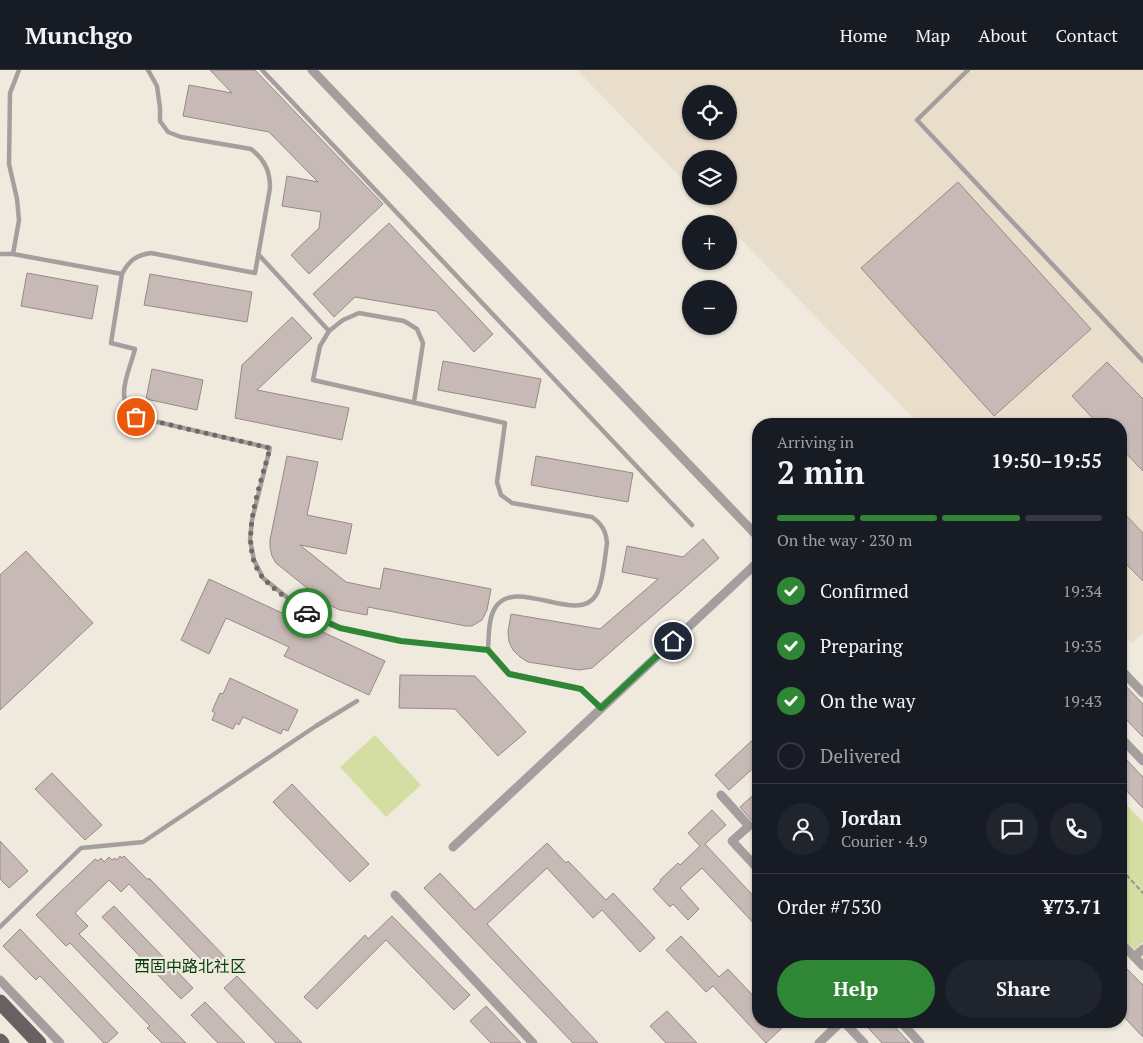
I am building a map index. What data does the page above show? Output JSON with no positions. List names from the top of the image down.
{
  "districts": ["西固中路北社区"],
  "page": {
    "header": "Munchgo",
    "nav": [
      "Home",
      "Map",
      "About",
      "Contact"
    ],
    "map_buttons": ["+", "−"],
    "heading": ["2 min", "Arriving in", "19:50–19:55"],
    "panel": [
      "Jordan",
      "Courier · 4.9",
      "Order #7530",
      "¥73.71"
    ],
    "bar": "On the way · 230 m",
    "list": [
      ["Confirmed", "19:34"],
      ["Preparing", "19:35"],
      ["On the way", "19:43"],
      "Delivered"
    ],
    "buttons": ["Help", "Share"]
  }
}
